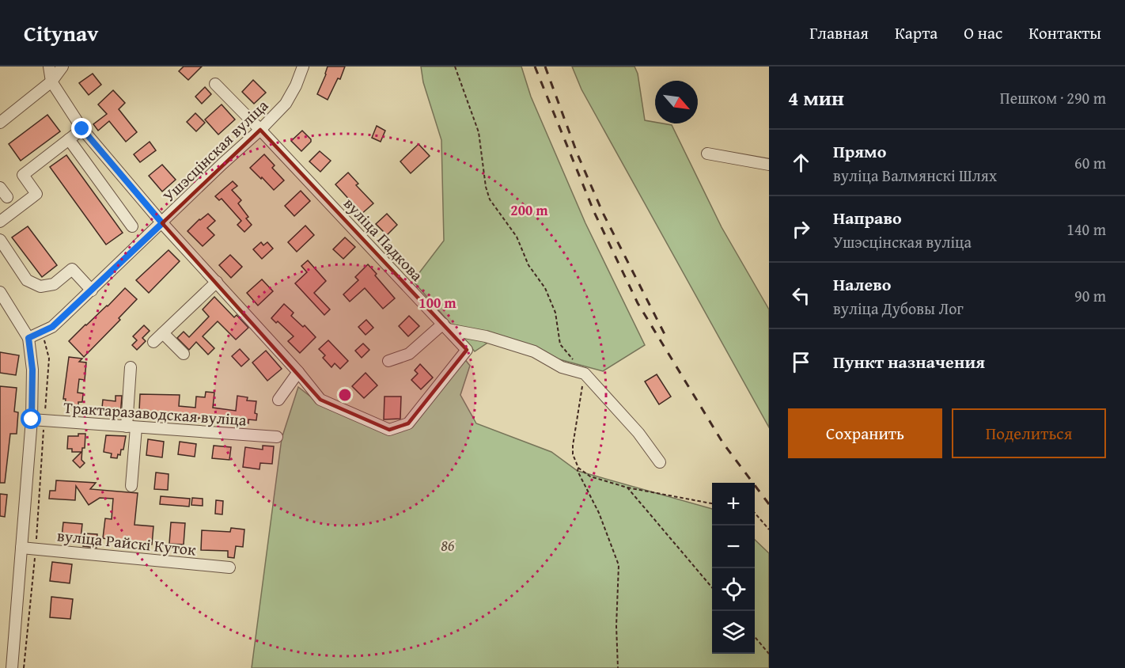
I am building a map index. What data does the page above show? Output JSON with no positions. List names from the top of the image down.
{
  "streets": {
    "street": [
      "Ушэсцінская вуліца",
      "вуліца Падкова",
      "Трактаразаводская вуліца",
      "вуліца Райскі Куток"
    ]
  },
  "crossings": [
    ["Ушэсцінская вуліца", "вуліца Падкова"]
  ],
  "parks": ["86"],
  "north": "bottom right",
  "page": {
    "header": "Citynav",
    "nav": [
      "Главная",
      "Карта",
      "О нас",
      "Контакты"
    ],
    "heading": ["4 мин", "Пешком · 290 m"],
    "list": [
      ["Прямо", "вуліца Валмянскі Шлях", "60 m"],
      ["Направо", "Ушэсцінская вуліца", "140 m"],
      ["Налево", "вуліца Дубовы Лог", "90 m"],
      "Пункт назначения"
    ],
    "buttons": ["Сохранить", "Поделиться"],
    "map_buttons": ["+", "−"]
  },
  "rings": ["200 m", "100 m"]
}
